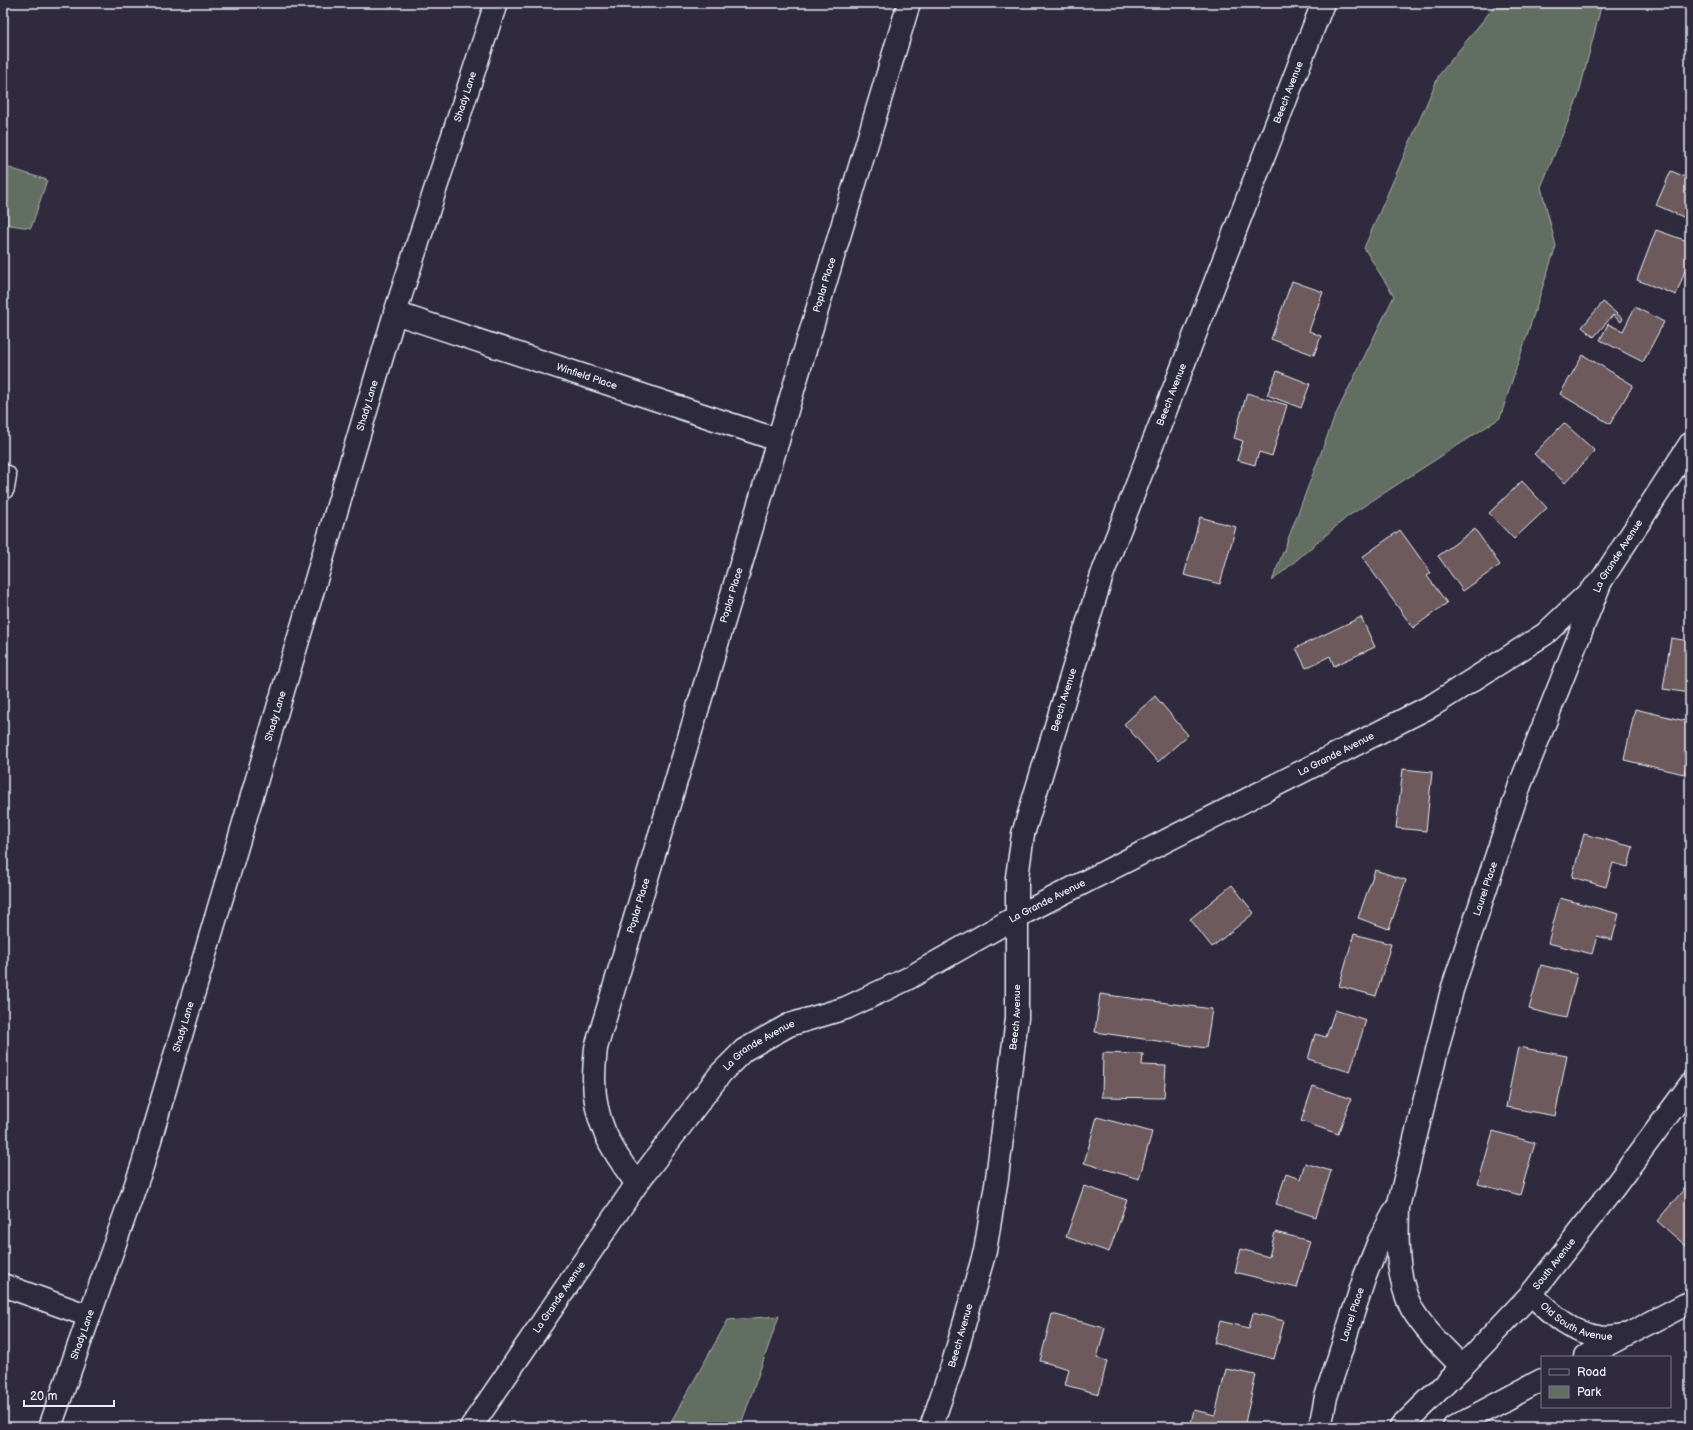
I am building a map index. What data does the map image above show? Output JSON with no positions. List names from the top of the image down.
{
  "streets": {
    "street": [
      "Beech Avenue",
      "Shady Lane",
      "Poplar Place",
      "Winfield Place",
      "La Grande Avenue",
      "Laurel Place",
      "South Avenue",
      "Old South Avenue"
    ]
  },
  "crossings": [
    ["Beech Avenue", "La Grande Avenue"],
    ["Shady Lane", "Winfield Place"],
    ["Poplar Place", "Winfield Place"],
    ["Poplar Place", "La Grande Avenue"],
    ["La Grande Avenue", "Laurel Place"],
    ["Laurel Place", "South Avenue"],
    ["South Avenue", "Old South Avenue"]
  ],
  "legend": ["Road", "Park"],
  "scale_bar": "20 m"
}
